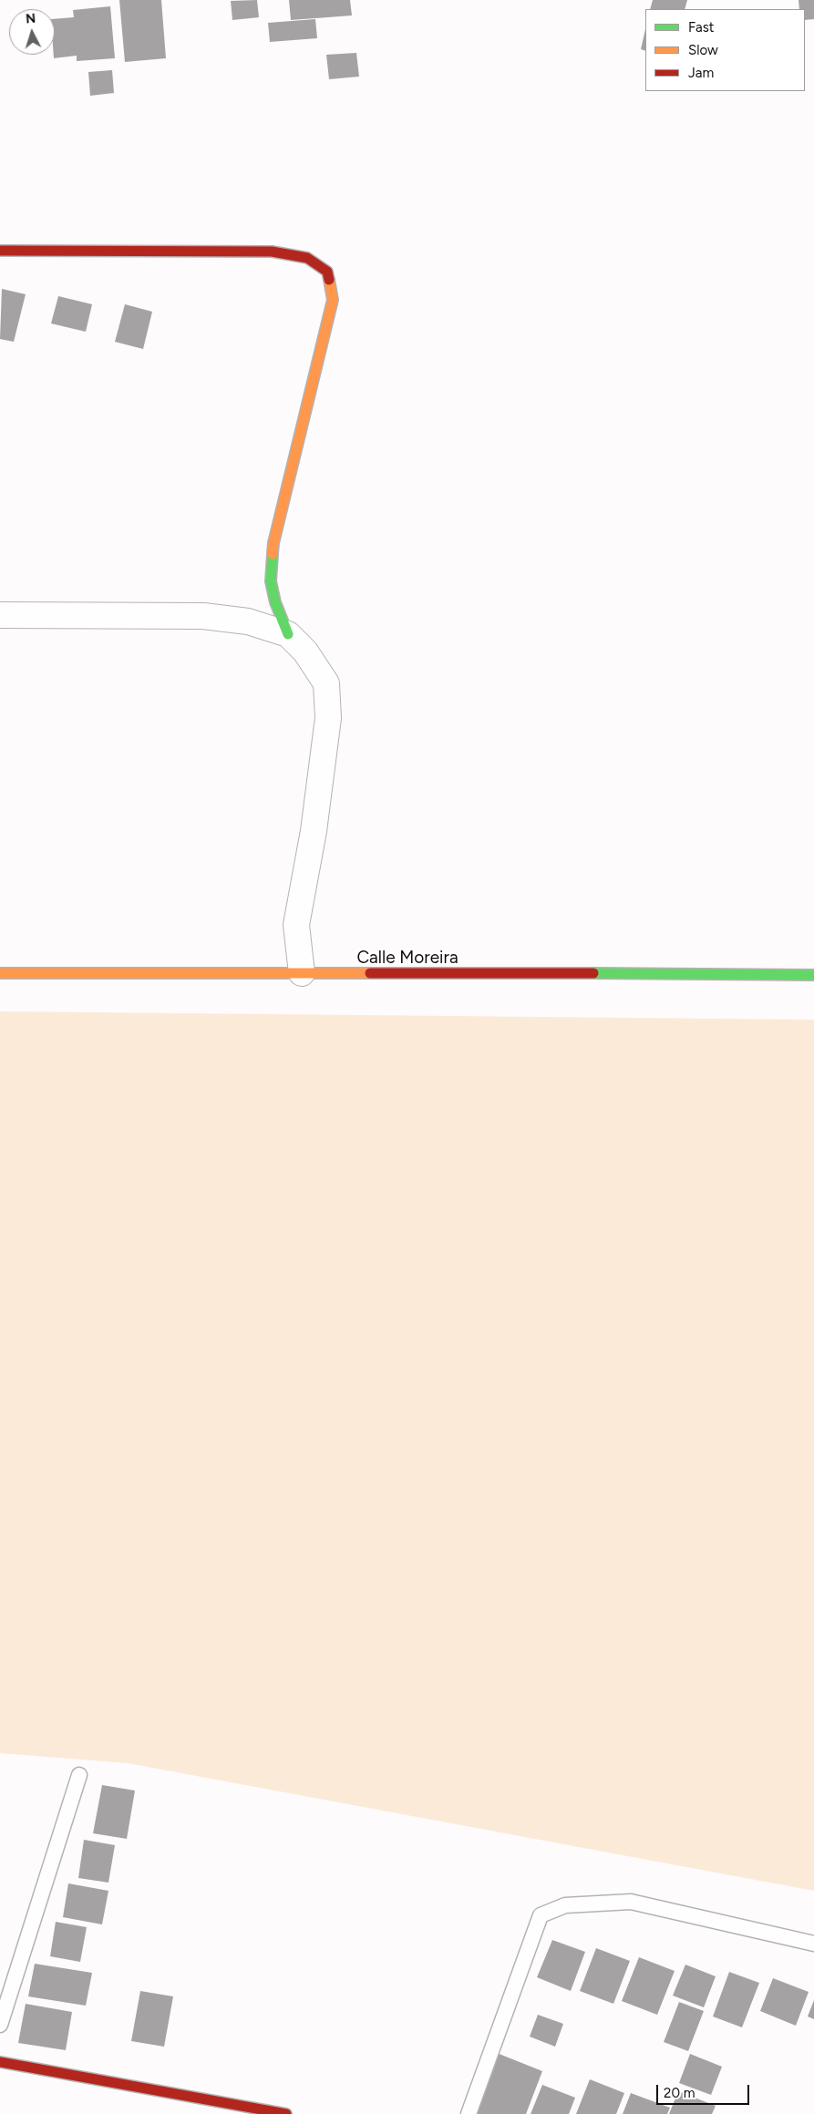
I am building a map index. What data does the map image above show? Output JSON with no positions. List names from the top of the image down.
{
  "streets": {
    "street": ["Calle Moreira"]
  },
  "legend": ["Fast", "Slow", "Jam"],
  "scale_bar": "20 m",
  "north": "top"
}
